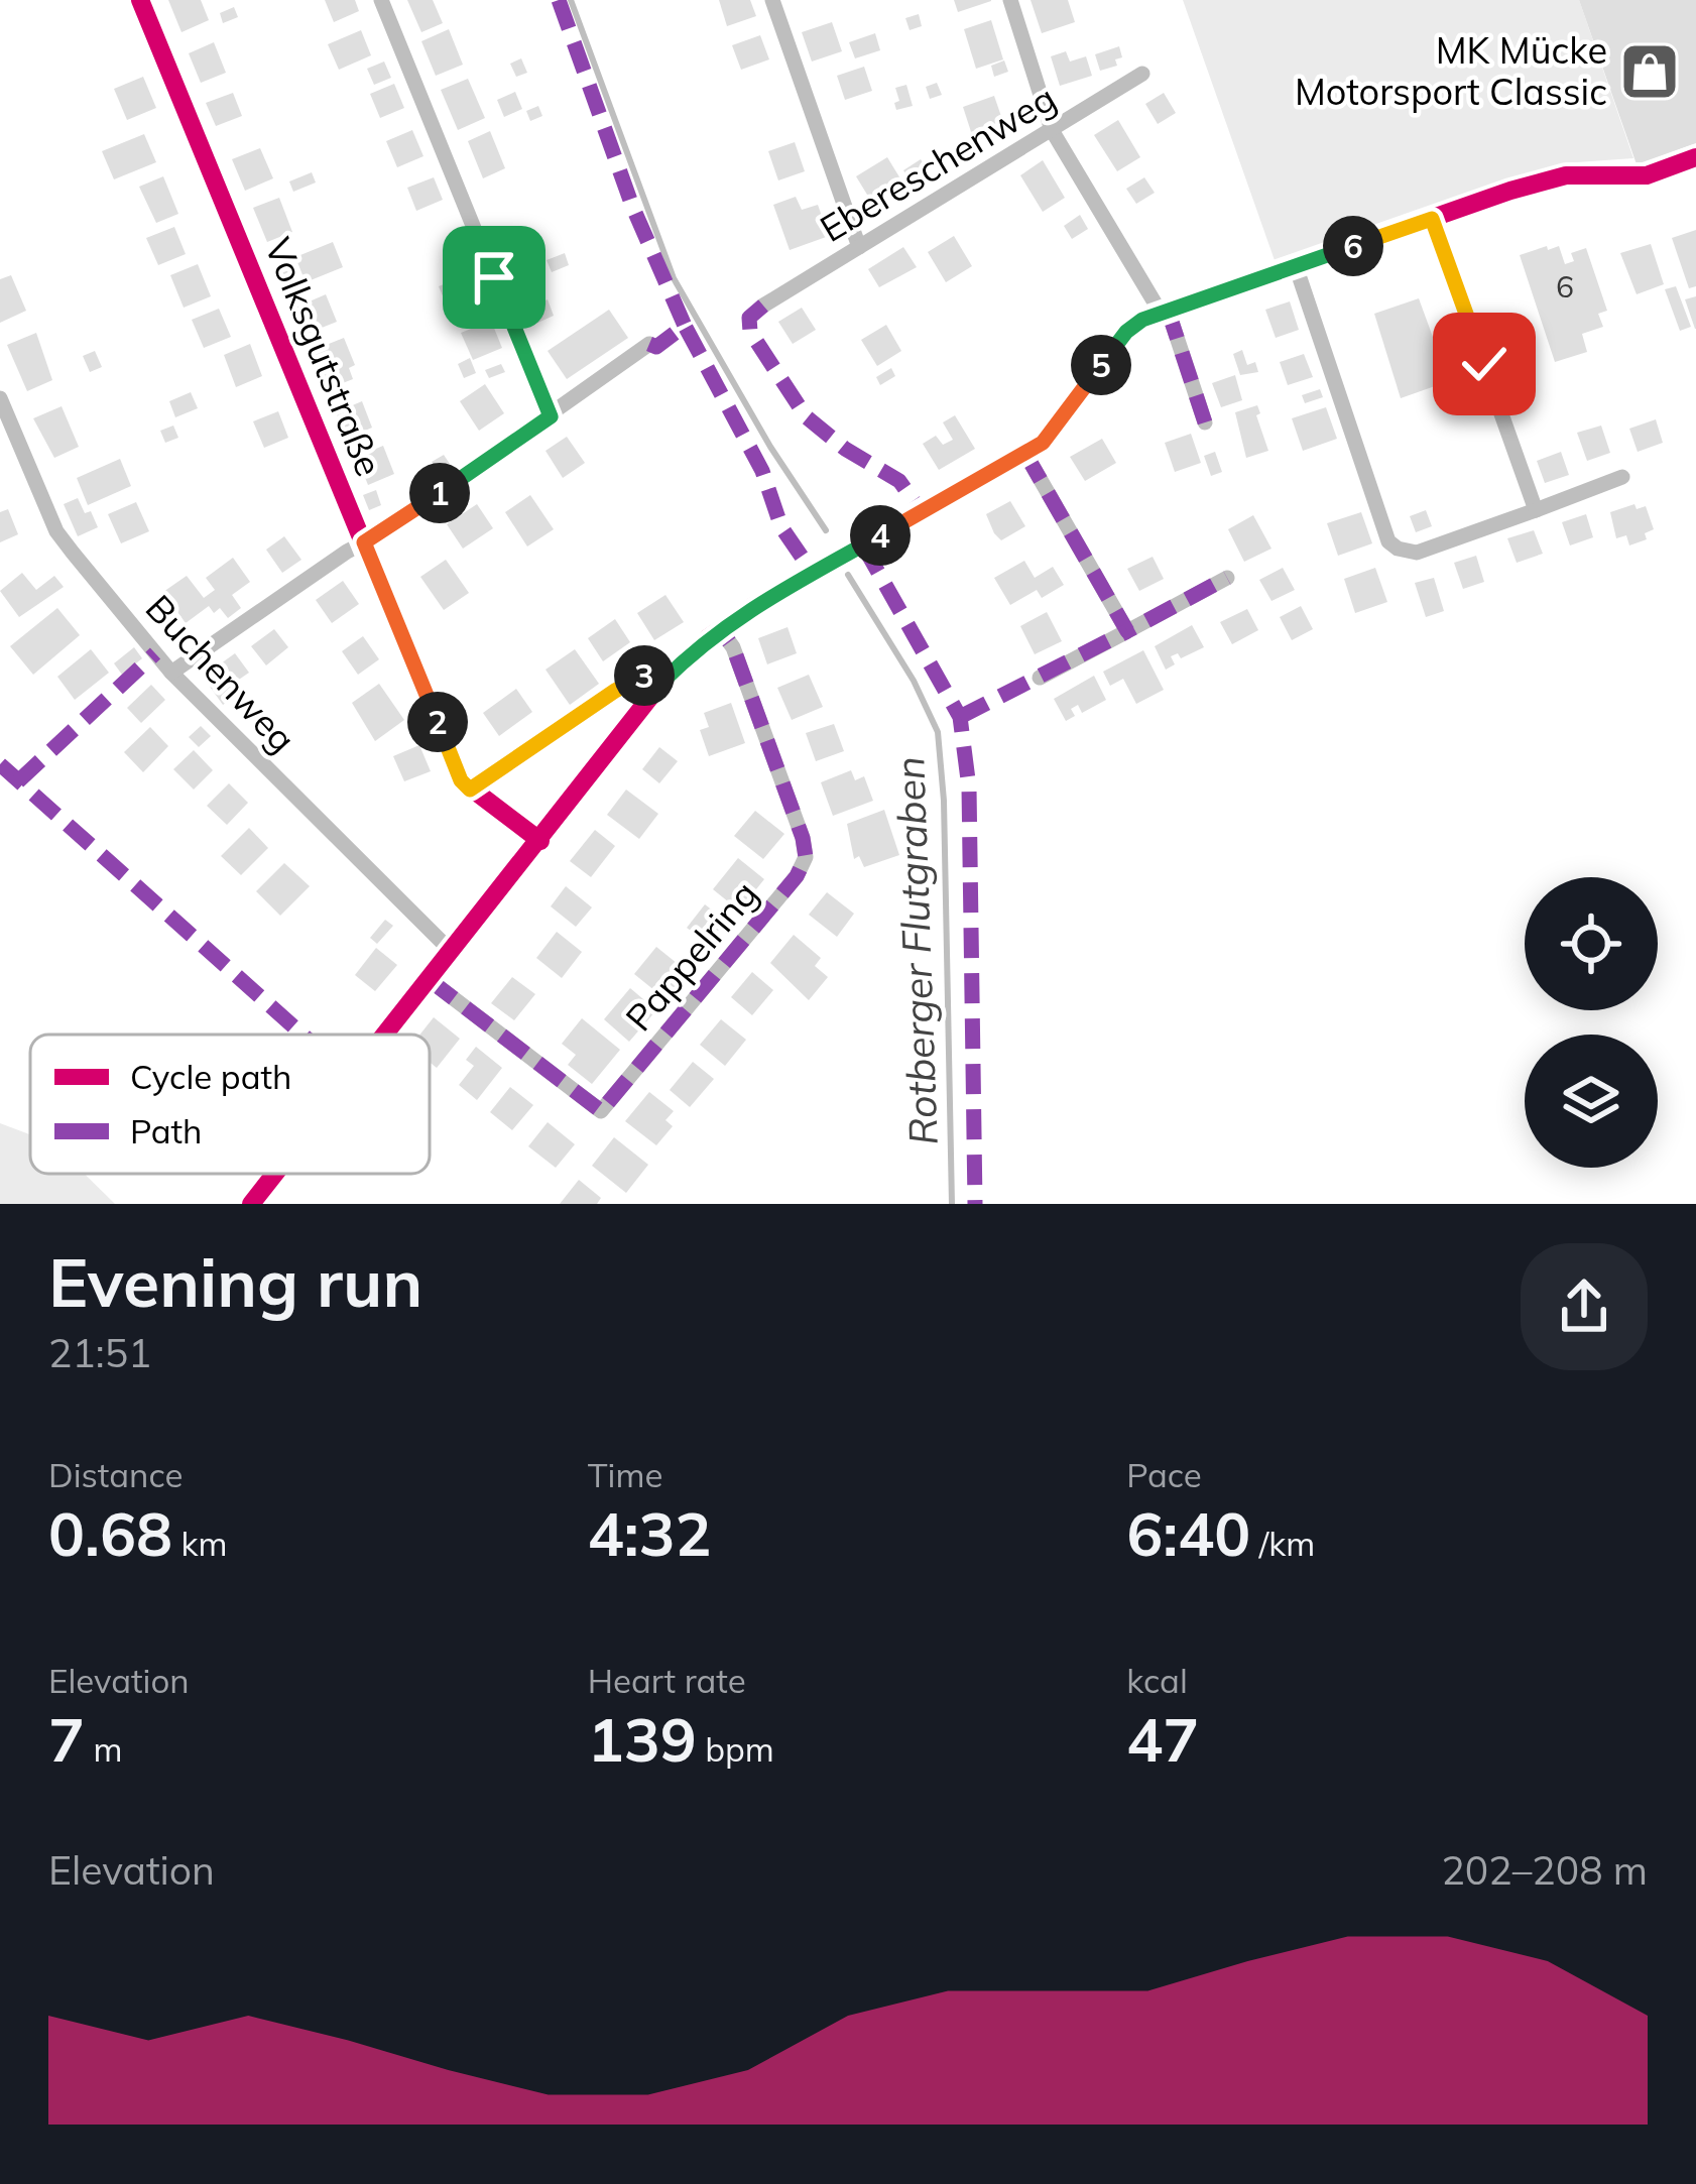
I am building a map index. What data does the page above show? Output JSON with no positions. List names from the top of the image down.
{
  "streets": {
    "street": [
      "Ebereschenweg",
      "Volksgutstraße",
      "Buchenweg",
      "Pappelring"
    ]
  },
  "water": ["Rotberger Flutgraben"],
  "places": {
    "shop": ["MK Mücke Motorsport Classic"]
  },
  "house_numbers": ["6"],
  "legend": ["Cycle path", "Path"],
  "page": {
    "pins": [
      "6",
      "5",
      "1",
      "4",
      "3",
      "2"
    ],
    "heading": ["Evening run", "21:51"],
    "stats": [
      ["Distance", "0.68 km"],
      ["Time", "4:32"],
      ["Pace", "6:40 /km"],
      ["Elevation", "7 m"],
      ["Heart rate", "139 bpm"],
      ["kcal", "47"]
    ],
    "chart": ["Elevation", "202–208 m"]
  }
}
